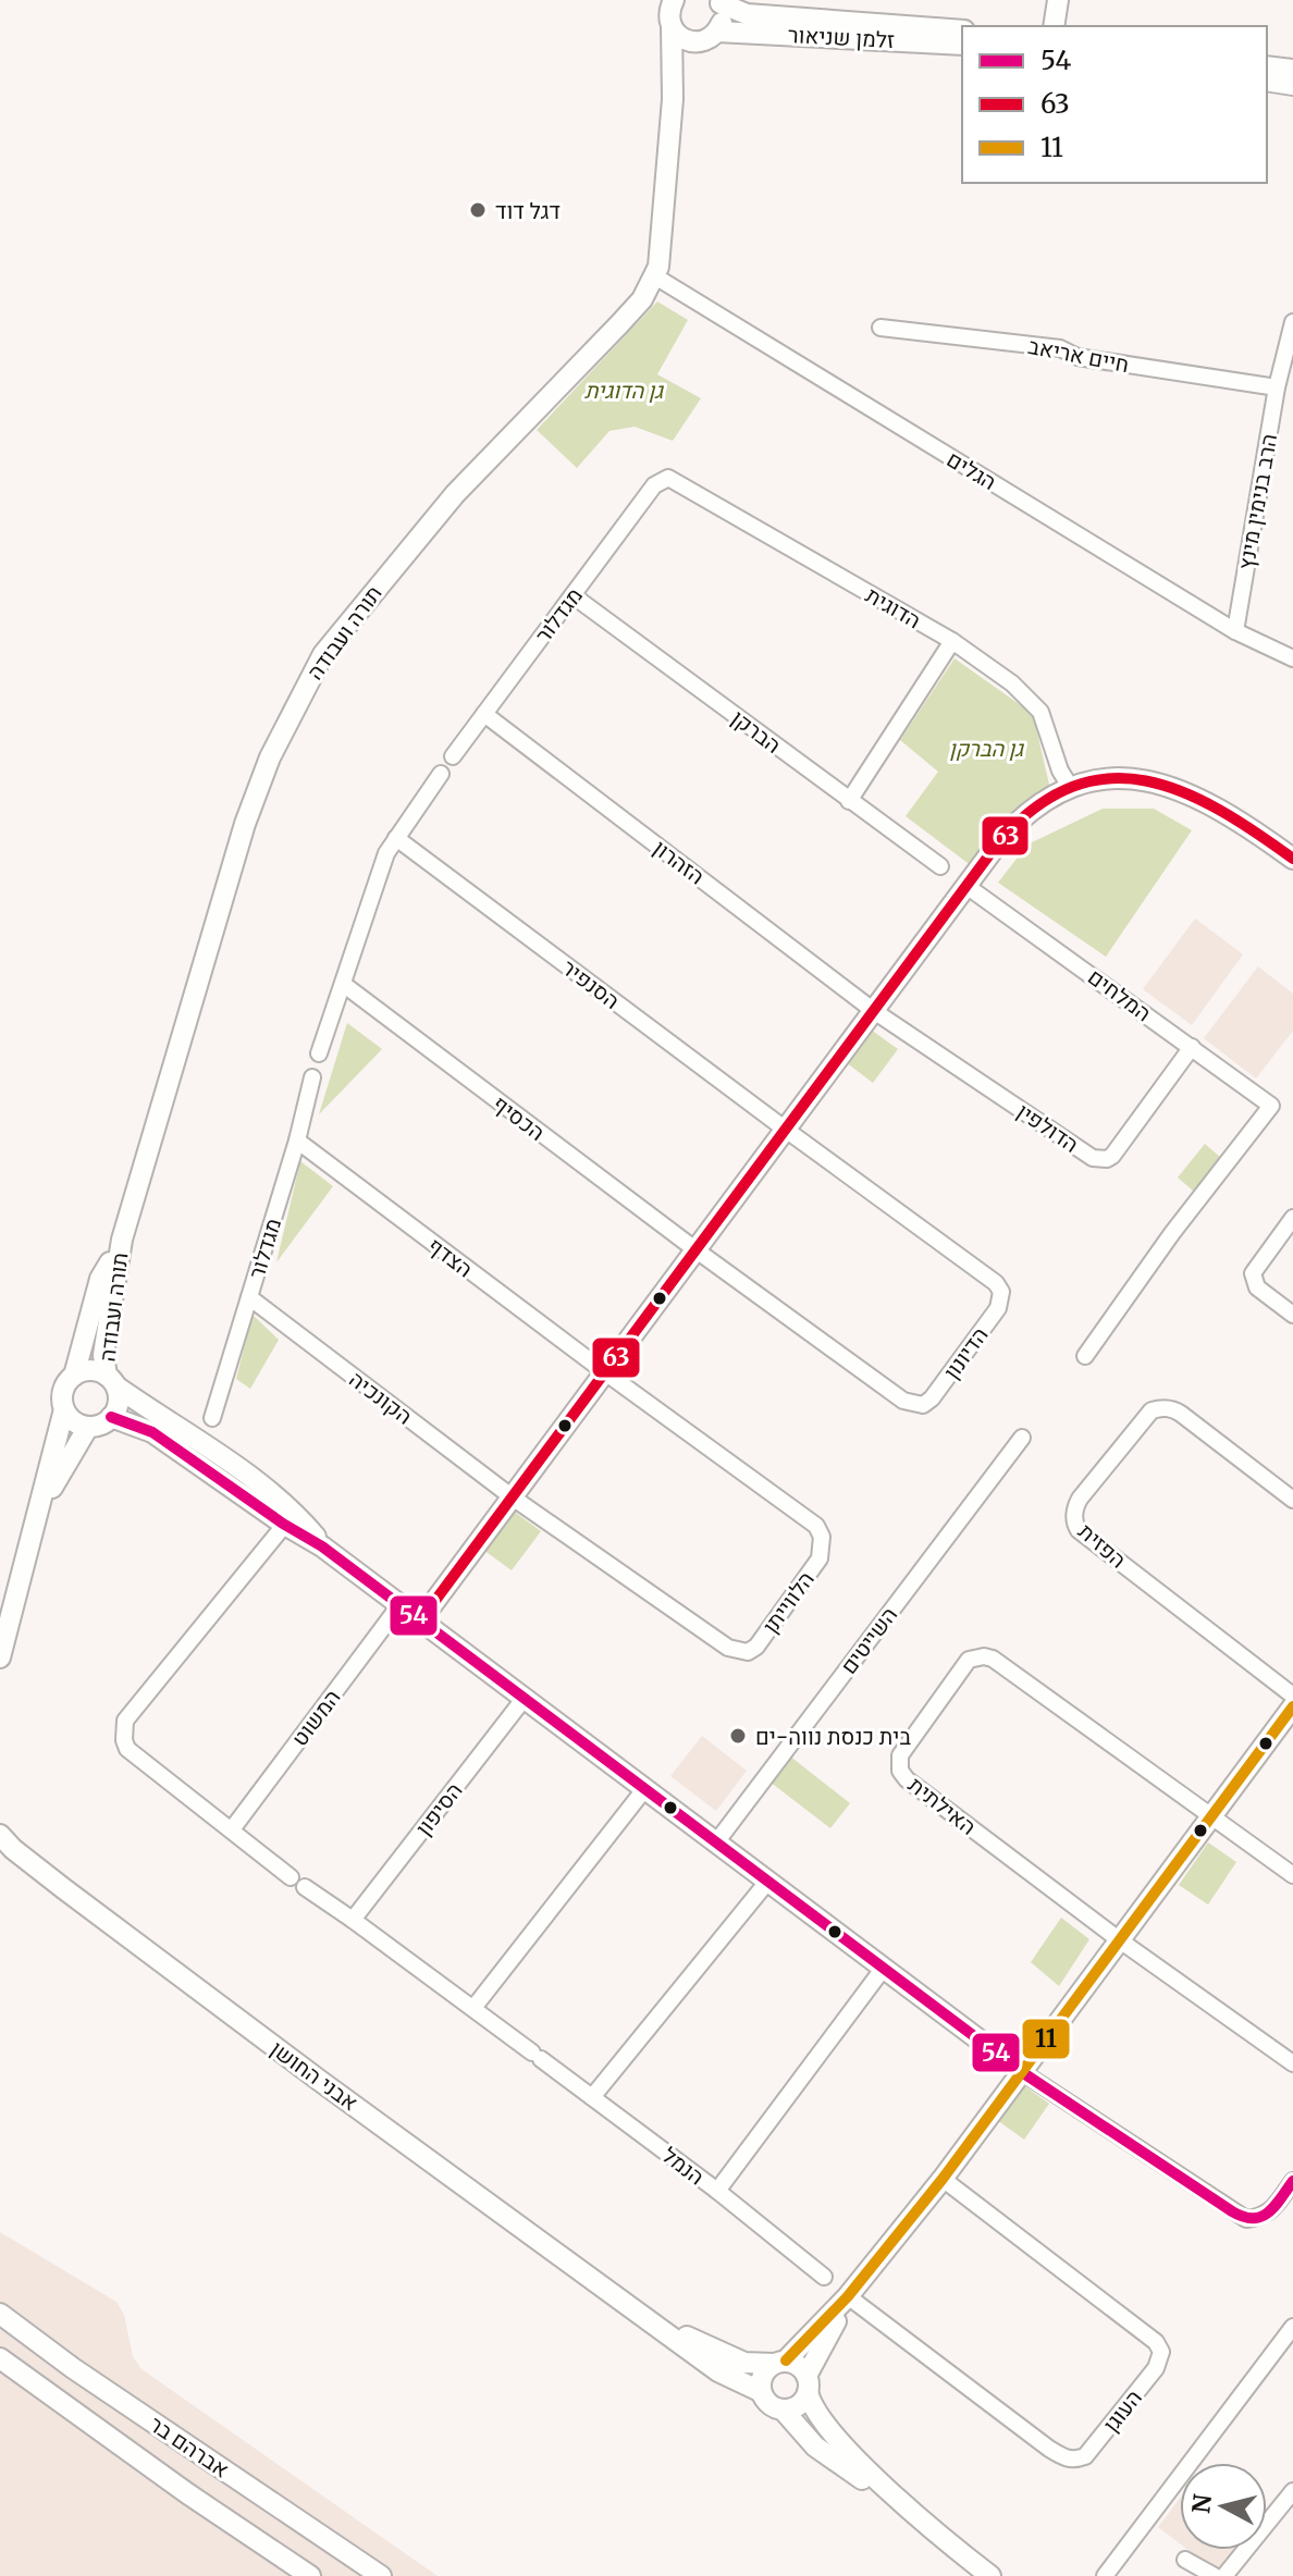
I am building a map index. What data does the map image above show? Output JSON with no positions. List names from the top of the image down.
{
  "streets": {
    "street": [
      "זלמן שניאור",
      "חיים אריאב",
      "הגלים",
      "הרב בנימין מינץ",
      "הדוגית",
      "מגדלור",
      "תורה ועבודה",
      "הברקן",
      "הזהרון",
      "הסנפיר",
      "המלחים",
      "הכסיף",
      "הדולפין",
      "הצדף",
      "הדיונון",
      "הקונכיה",
      "הפזית",
      "הלווייתן",
      "השייטים",
      "המשוט",
      "האילתית",
      "הסיפון",
      "אבני החושן",
      "הנמל",
      "העוגן",
      "אברהם בר"
    ]
  },
  "crossings": [
    ["חיים אריאב", "הרב בנימין מינץ"],
    ["הגלים", "הרב בנימין מינץ"],
    ["הגלים", "תורה ועבודה"],
    ["הדוגית", "מגדלור"],
    ["מגדלור", "הברקן"],
    ["מגדלור", "הזהרון"],
    ["מגדלור", "הצדף"],
    ["מגדלור", "הקונכיה"],
    ["הזהרון", "הדולפין"],
    ["הסנפיר", "הדיונון"],
    ["המלחים", "הדולפין"],
    ["הכסיף", "הדיונון"],
    ["הצדף", "הלווייתן"],
    ["הקונכיה", "הלווייתן"],
    ["הסיפון", "הנמל"]
  ],
  "parks": ["גן הדוגית", "גן הברקן"],
  "places": ["דגל דוד", "בית כנסת נווה-ים"],
  "lines": ["transit line 63", "transit line 54", "transit line 11"],
  "legend": ["54", "63", "11"],
  "north": "left"
}
